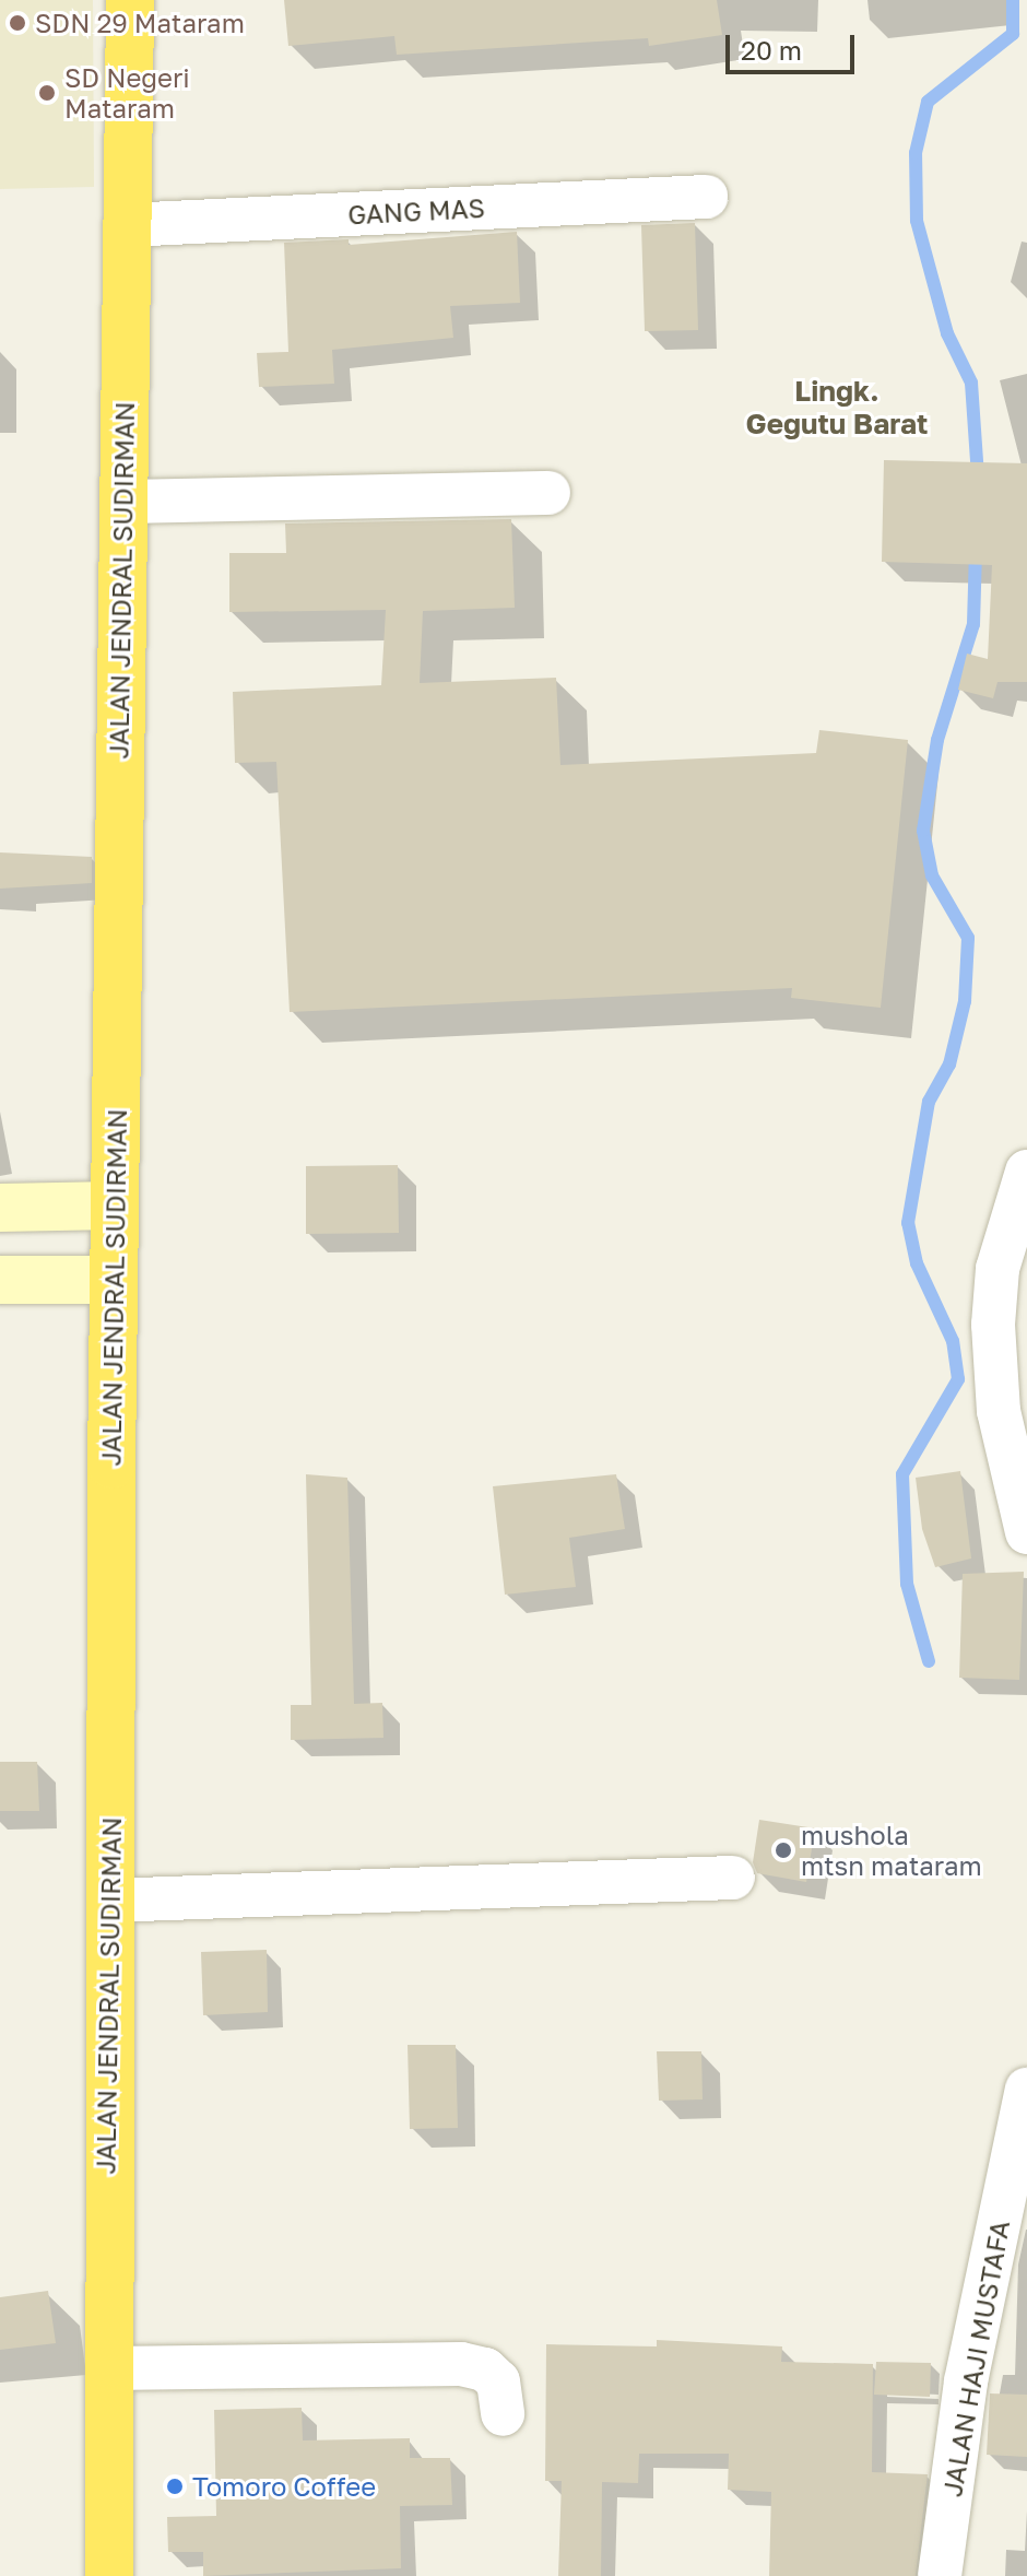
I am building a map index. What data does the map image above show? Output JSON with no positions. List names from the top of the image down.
{
  "streets": {
    "highway": ["JALAN JENDRAL SUDIRMAN"],
    "street": ["GANG MAS", "JALAN HAJI MUSTAFA"]
  },
  "crossings": [
    ["GANG MAS", "JALAN JENDRAL SUDIRMAN"]
  ],
  "districts": ["Lingk. Gegutu Barat"],
  "places": [
    "SDN 29 Mataram",
    "SD Negeri Mataram",
    "mushola mtsn mataram",
    "Tomoro Coffee"
  ],
  "scale_bar": "20 m"
}
